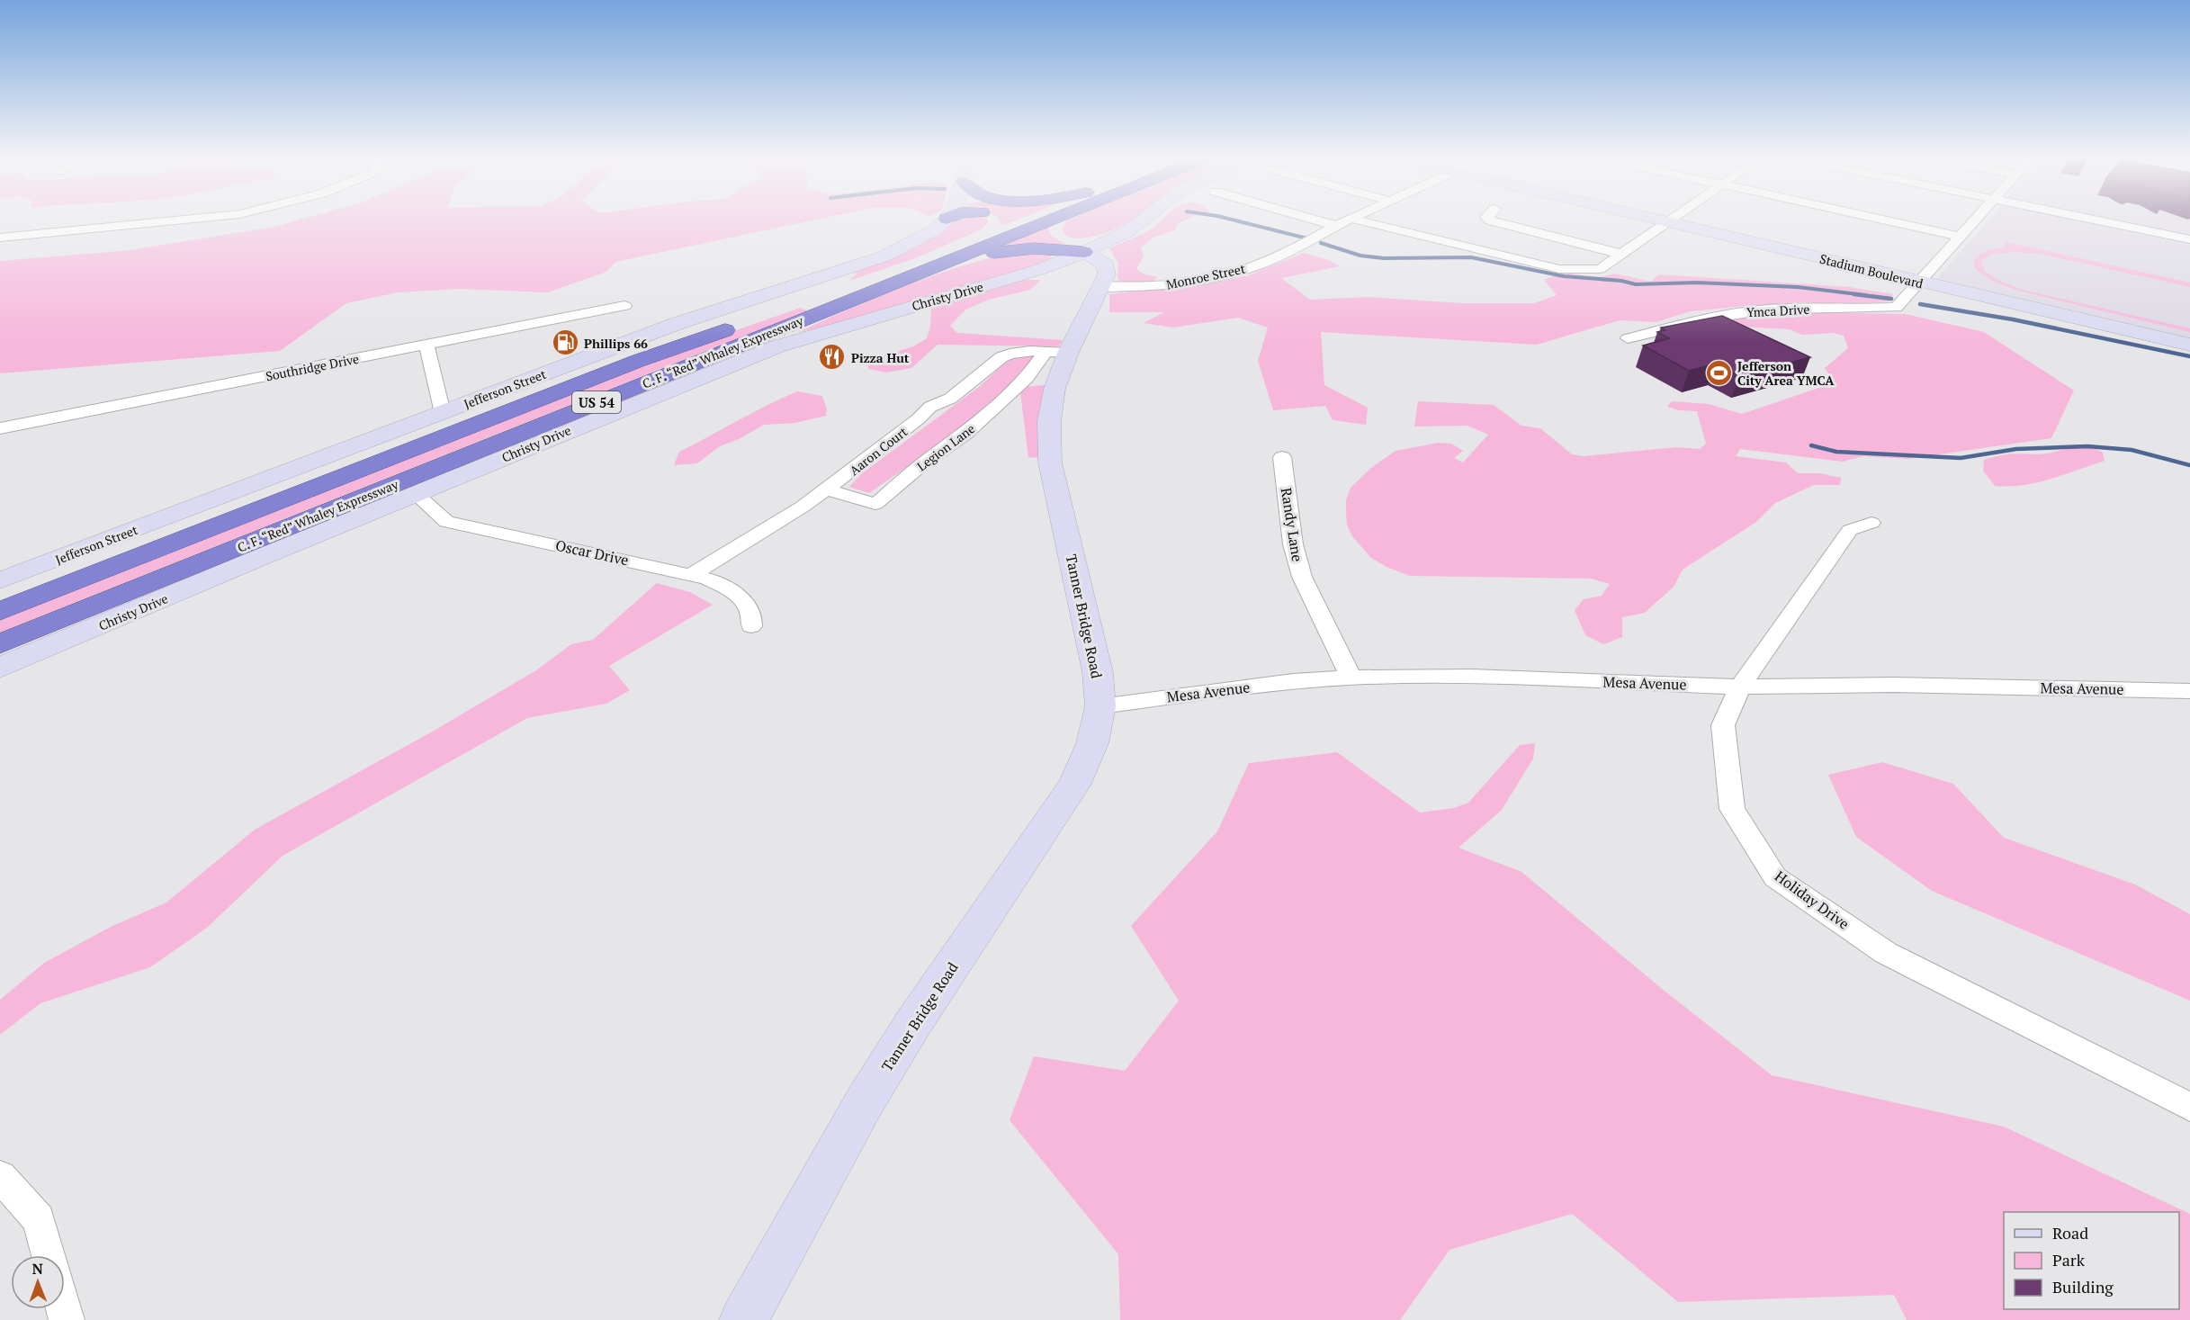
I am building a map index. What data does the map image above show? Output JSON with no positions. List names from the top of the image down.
{
  "streets": {
    "highway": ["C. F. “Red” Whaley Expressway", "US 54"],
    "street": [
      "Stadium Boulevard",
      "Monroe Street",
      "Christy Drive",
      "Ymca Drive",
      "Southridge Drive",
      "Jefferson Street",
      "Legion Lane",
      "Aaron Court",
      "Randy Lane",
      "Oscar Drive",
      "Tanner Bridge Road",
      "Mesa Avenue",
      "Holiday Drive"
    ]
  },
  "crossings": [
    ["Stadium Boulevard", "Ymca Drive"],
    ["Monroe Street", "Tanner Bridge Road"],
    ["Christy Drive", "Oscar Drive"],
    ["Christy Drive", "Tanner Bridge Road"],
    ["Legion Lane", "Aaron Court"],
    ["Legion Lane", "Tanner Bridge Road"],
    ["Aaron Court", "Oscar Drive"],
    ["Aaron Court", "Tanner Bridge Road"],
    ["Randy Lane", "Mesa Avenue"],
    ["Tanner Bridge Road", "Mesa Avenue"],
    ["Mesa Avenue", "Holiday Drive"]
  ],
  "places": {
    "fuel station": ["Phillips 66"],
    "restaurant": ["Pizza Hut"],
    "sports": ["Jefferson City Area YMCA"]
  },
  "legend": ["Road", "Park", "Building"],
  "north": "top"
}
